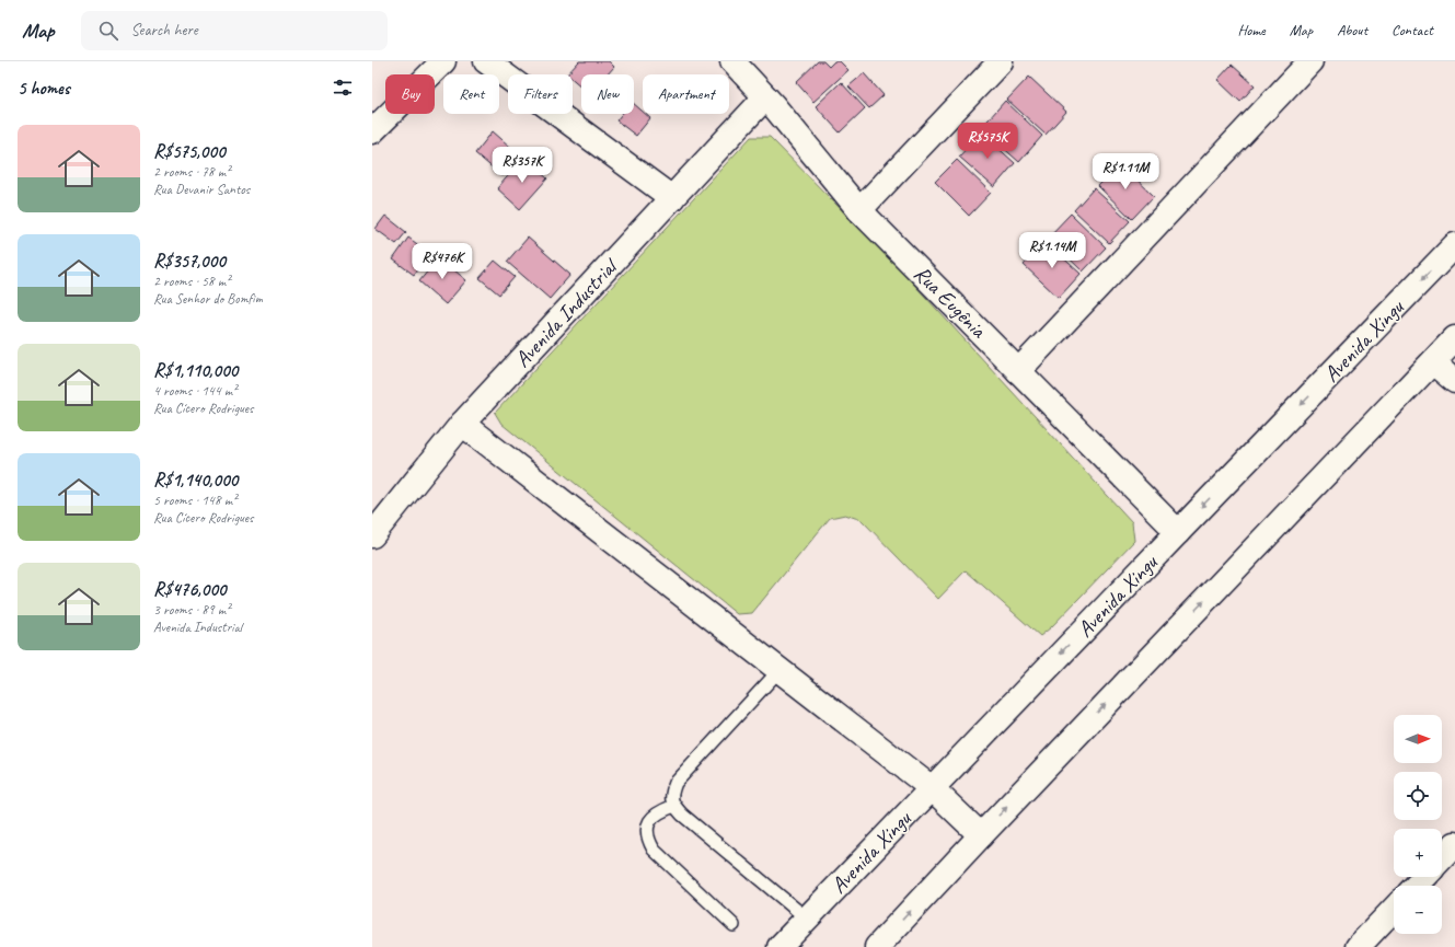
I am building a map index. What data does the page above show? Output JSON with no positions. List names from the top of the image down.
{
  "streets": {
    "street": ["Rua Eugênia", "Avenida Industrial", "Avenida Xingu"]
  },
  "crossings": [
    ["Rua Eugênia", "Avenida Industrial"],
    ["Rua Eugênia", "Avenida Xingu"]
  ],
  "north": "right",
  "page": {
    "header": "Map",
    "search": "Search here",
    "nav": [
      "Home",
      "Map",
      "About",
      "Contact"
    ],
    "heading": "5 homes",
    "chip": [
      "Buy",
      "Rent",
      "Filters",
      "New",
      "Apartment"
    ],
    "list": [
      {
        "name": "R$575,000",
        "note": "2 rooms · 78 m² · Rua Devanir Santos"
      },
      {
        "name": "R$357,000",
        "note": "2 rooms · 58 m² · Rua Senhor do Bomfim"
      },
      {
        "name": "R$1,110,000",
        "note": "4 rooms · 144 m² · Rua Cícero Rodrigues"
      },
      {
        "name": "R$1,140,000",
        "note": "5 rooms · 148 m² · Rua Cícero Rodrigues"
      },
      {
        "name": "R$476,000",
        "note": "3 rooms · 89 m² · Avenida Industrial"
      }
    ],
    "price": [
      "R$575K",
      "R$357K",
      "R$1.11M",
      "R$1.14M",
      "R$476K"
    ],
    "map_buttons": ["+", "−"]
  }
}
